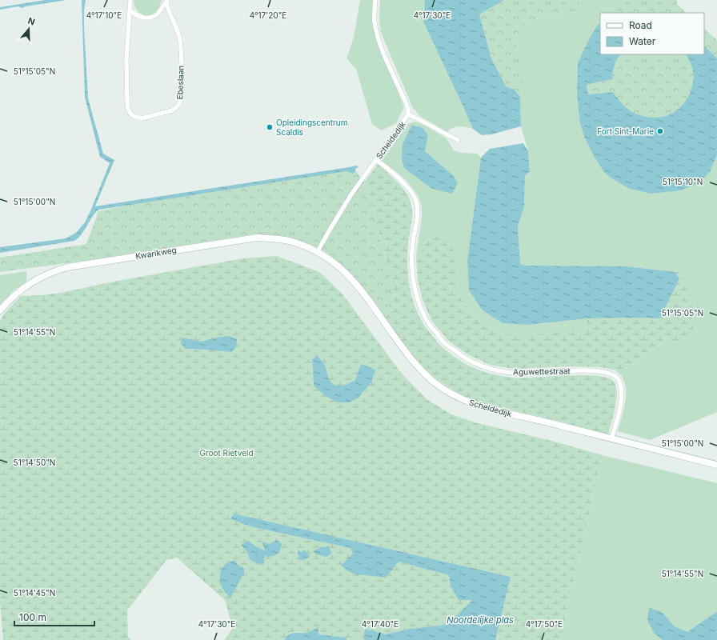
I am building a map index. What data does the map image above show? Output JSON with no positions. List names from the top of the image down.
{
  "streets": {
    "street": [
      "Ebeslaan",
      "Scheldedijk",
      "Kwarikweg",
      "Aguwettestraat"
    ]
  },
  "crossings": [
    ["Scheldedijk", "Kwarikweg"],
    ["Scheldedijk", "Aguwettestraat"]
  ],
  "water": ["Noordelijke plas"],
  "parks": ["Groot Rietveld"],
  "places": ["Opleidingscentrum Scaldis", "Fort Sint-Marie"],
  "legend": ["Road", "Water"],
  "scale_bar": "100 m",
  "north": "top",
  "coordinates": [
    "4°17'10\"E",
    "4°17'20\"E",
    "4°17'30\"E",
    "51°15'05\"N",
    "51°15'10\"N",
    "51°15'00\"N",
    "51°14'55\"N",
    "51°14'50\"N",
    "51°14'45\"N",
    "4°17'40\"E",
    "4°17'50\"E"
  ]
}
